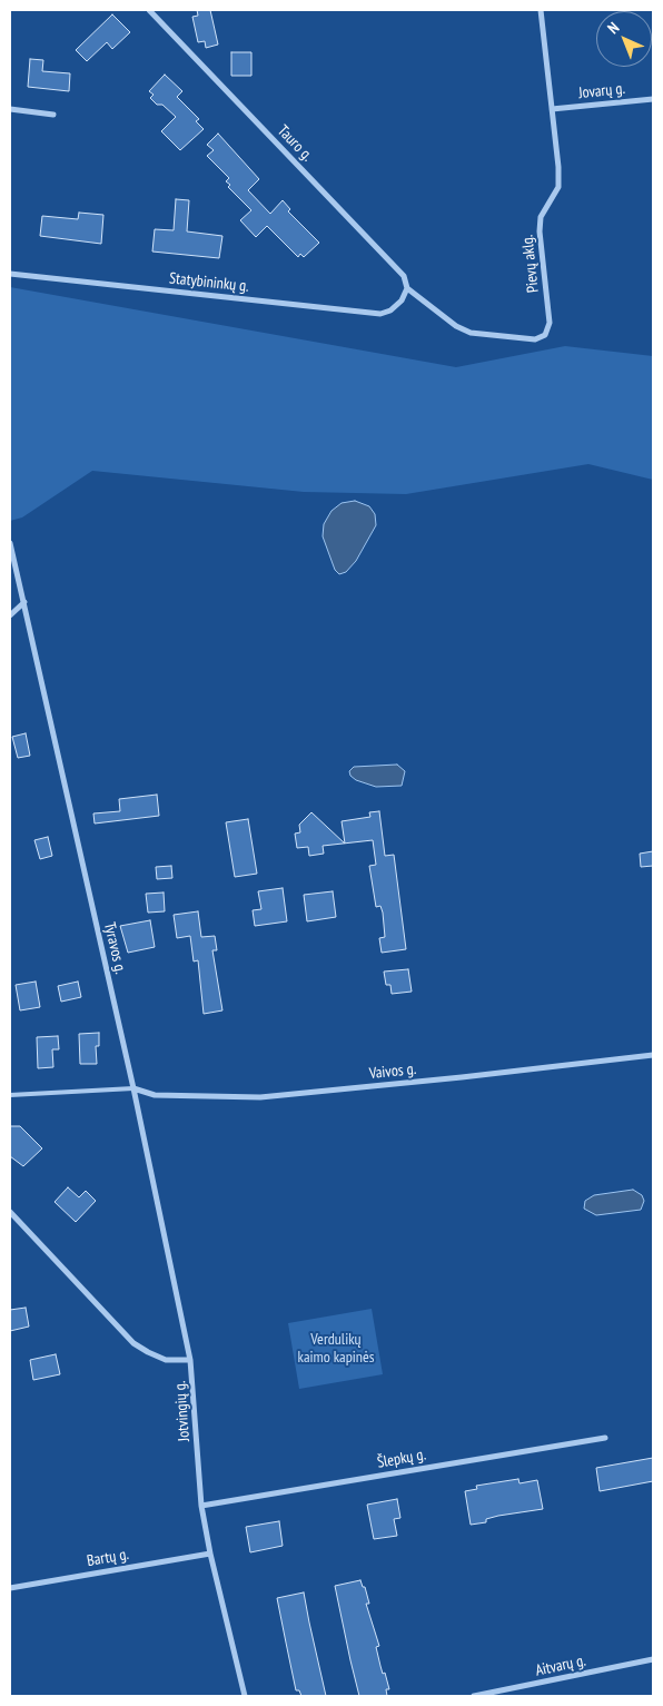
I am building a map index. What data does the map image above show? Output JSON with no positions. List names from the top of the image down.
{
  "streets": {
    "street": [
      "Jovarų g.",
      "Tauro g.",
      "Pievų aklg.",
      "Statybininkų g.",
      "Tyravos g.",
      "Vaivos g.",
      "Jotvingių g.",
      "Šlepkų g.",
      "Bartų g.",
      "Aitvarų g."
    ]
  },
  "crossings": [
    ["Jovarų g.", "Pievų aklg."],
    ["Tauro g.", "Pievų aklg."],
    ["Tauro g.", "Statybininkų g."],
    ["Pievų aklg.", "Statybininkų g."],
    ["Tyravos g.", "Vaivos g."],
    ["Tyravos g.", "Jotvingių g."],
    ["Jotvingių g.", "Šlepkų g."],
    ["Jotvingių g.", "Bartų g."]
  ],
  "parks": ["Verdulikų kaimo kapinės"],
  "north": "top left"
}
